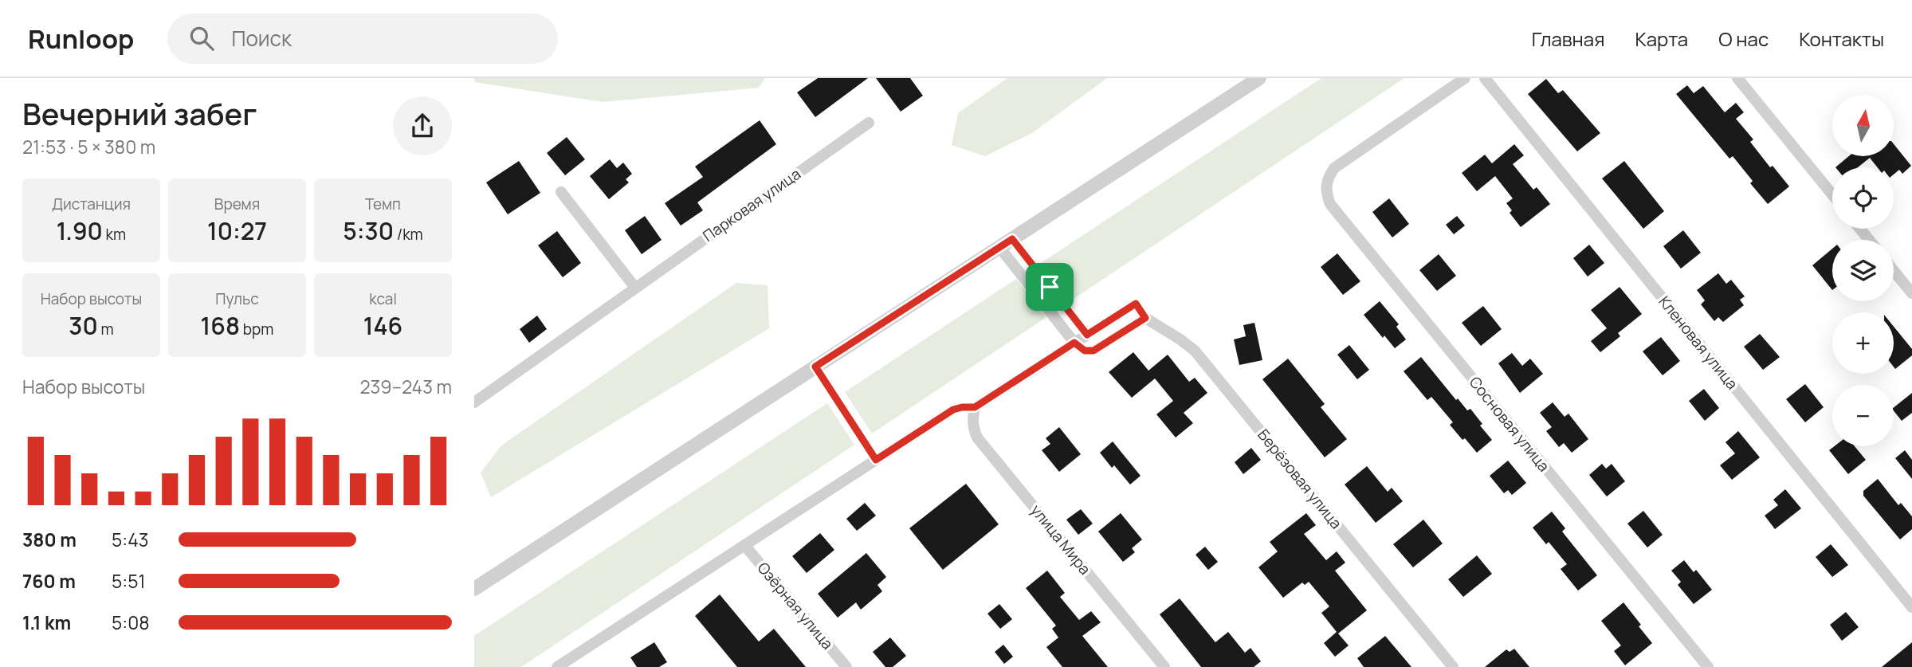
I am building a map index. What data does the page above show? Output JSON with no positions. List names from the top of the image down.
{
  "streets": {
    "street": [
      "Парковая улица",
      "Кленовая улица",
      "Сосновая улица",
      "Берёзовая улица",
      "улица Мира",
      "Озёрная улица"
    ]
  },
  "north": "top",
  "page": {
    "header": "Runloop",
    "search": "Поиск",
    "nav": [
      "Главная",
      "Карта",
      "О нас",
      "Контакты"
    ],
    "heading": ["Вечерний забег", "21:53 · 5 × 380 m"],
    "map_buttons": ["+", "−"],
    "stats": [
      ["Дистанция", "1.90 km"],
      ["Время", "10:27"],
      ["Темп", "5:30 /km"],
      ["Набор высоты", "30 m"],
      ["Пульс", "168 bpm"],
      ["kcal", "146"]
    ],
    "chart": ["Набор высоты", "239–243 m"],
    "list": [
      {
        "name": "380 m",
        "note": "5:43"
      },
      {
        "name": "760 m",
        "note": "5:51"
      },
      {
        "name": "1.1 km",
        "note": "5:08"
      }
    ]
  }
}
